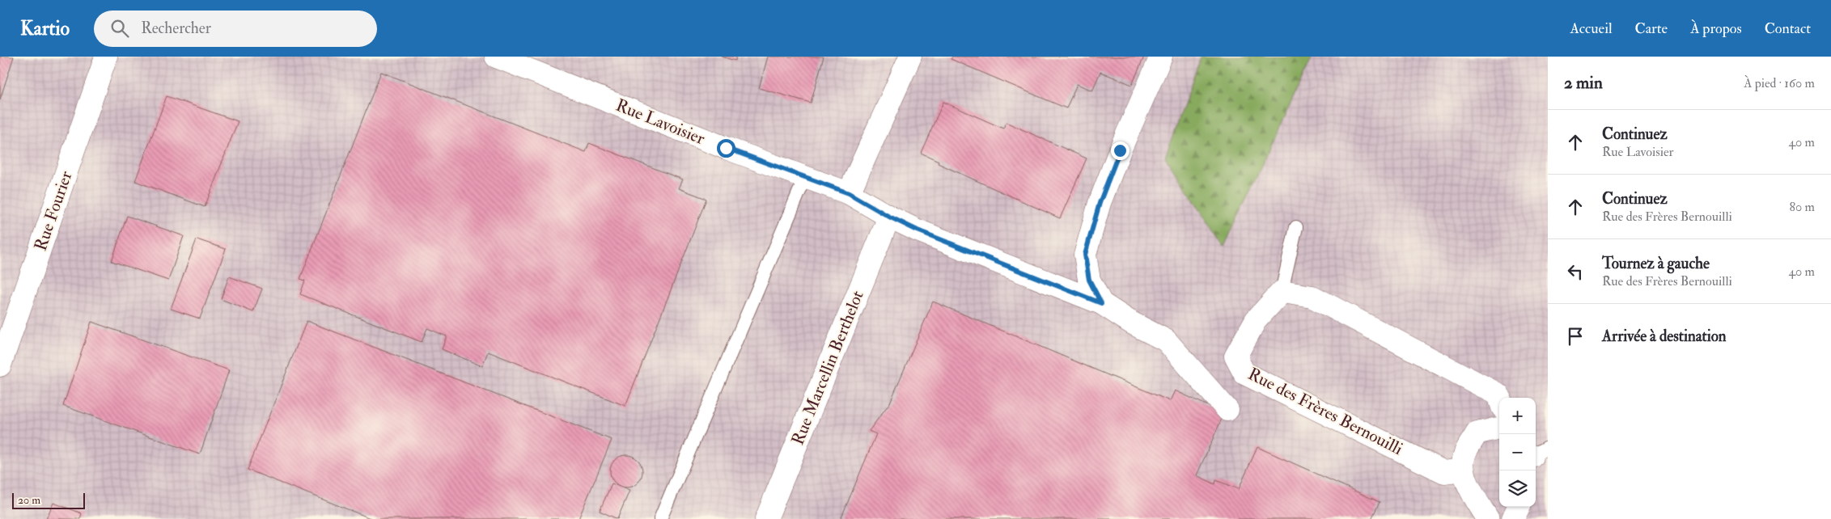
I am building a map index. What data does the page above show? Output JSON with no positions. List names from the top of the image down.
{
  "streets": {
    "street": [
      "Rue Lavoisier",
      "Rue Fourier",
      "Rue Marcellin Berthelot",
      "Rue des Frères Bernouilli"
    ]
  },
  "scale_bar": "20 m",
  "page": {
    "header": "Kartio",
    "search": "Rechercher",
    "nav": [
      "Accueil",
      "Carte",
      "À propos",
      "Contact"
    ],
    "heading": ["2 min", "À pied · 160 m"],
    "list": [
      ["Continuez", "Rue Lavoisier", "40 m"],
      ["Continuez", "Rue des Frères Bernouilli", "80 m"],
      ["Tournez à gauche", "Rue des Frères Bernouilli", "40 m"],
      "Arrivée à destination"
    ],
    "map_buttons": ["+", "−"],
    "scale": "20 m"
  }
}
